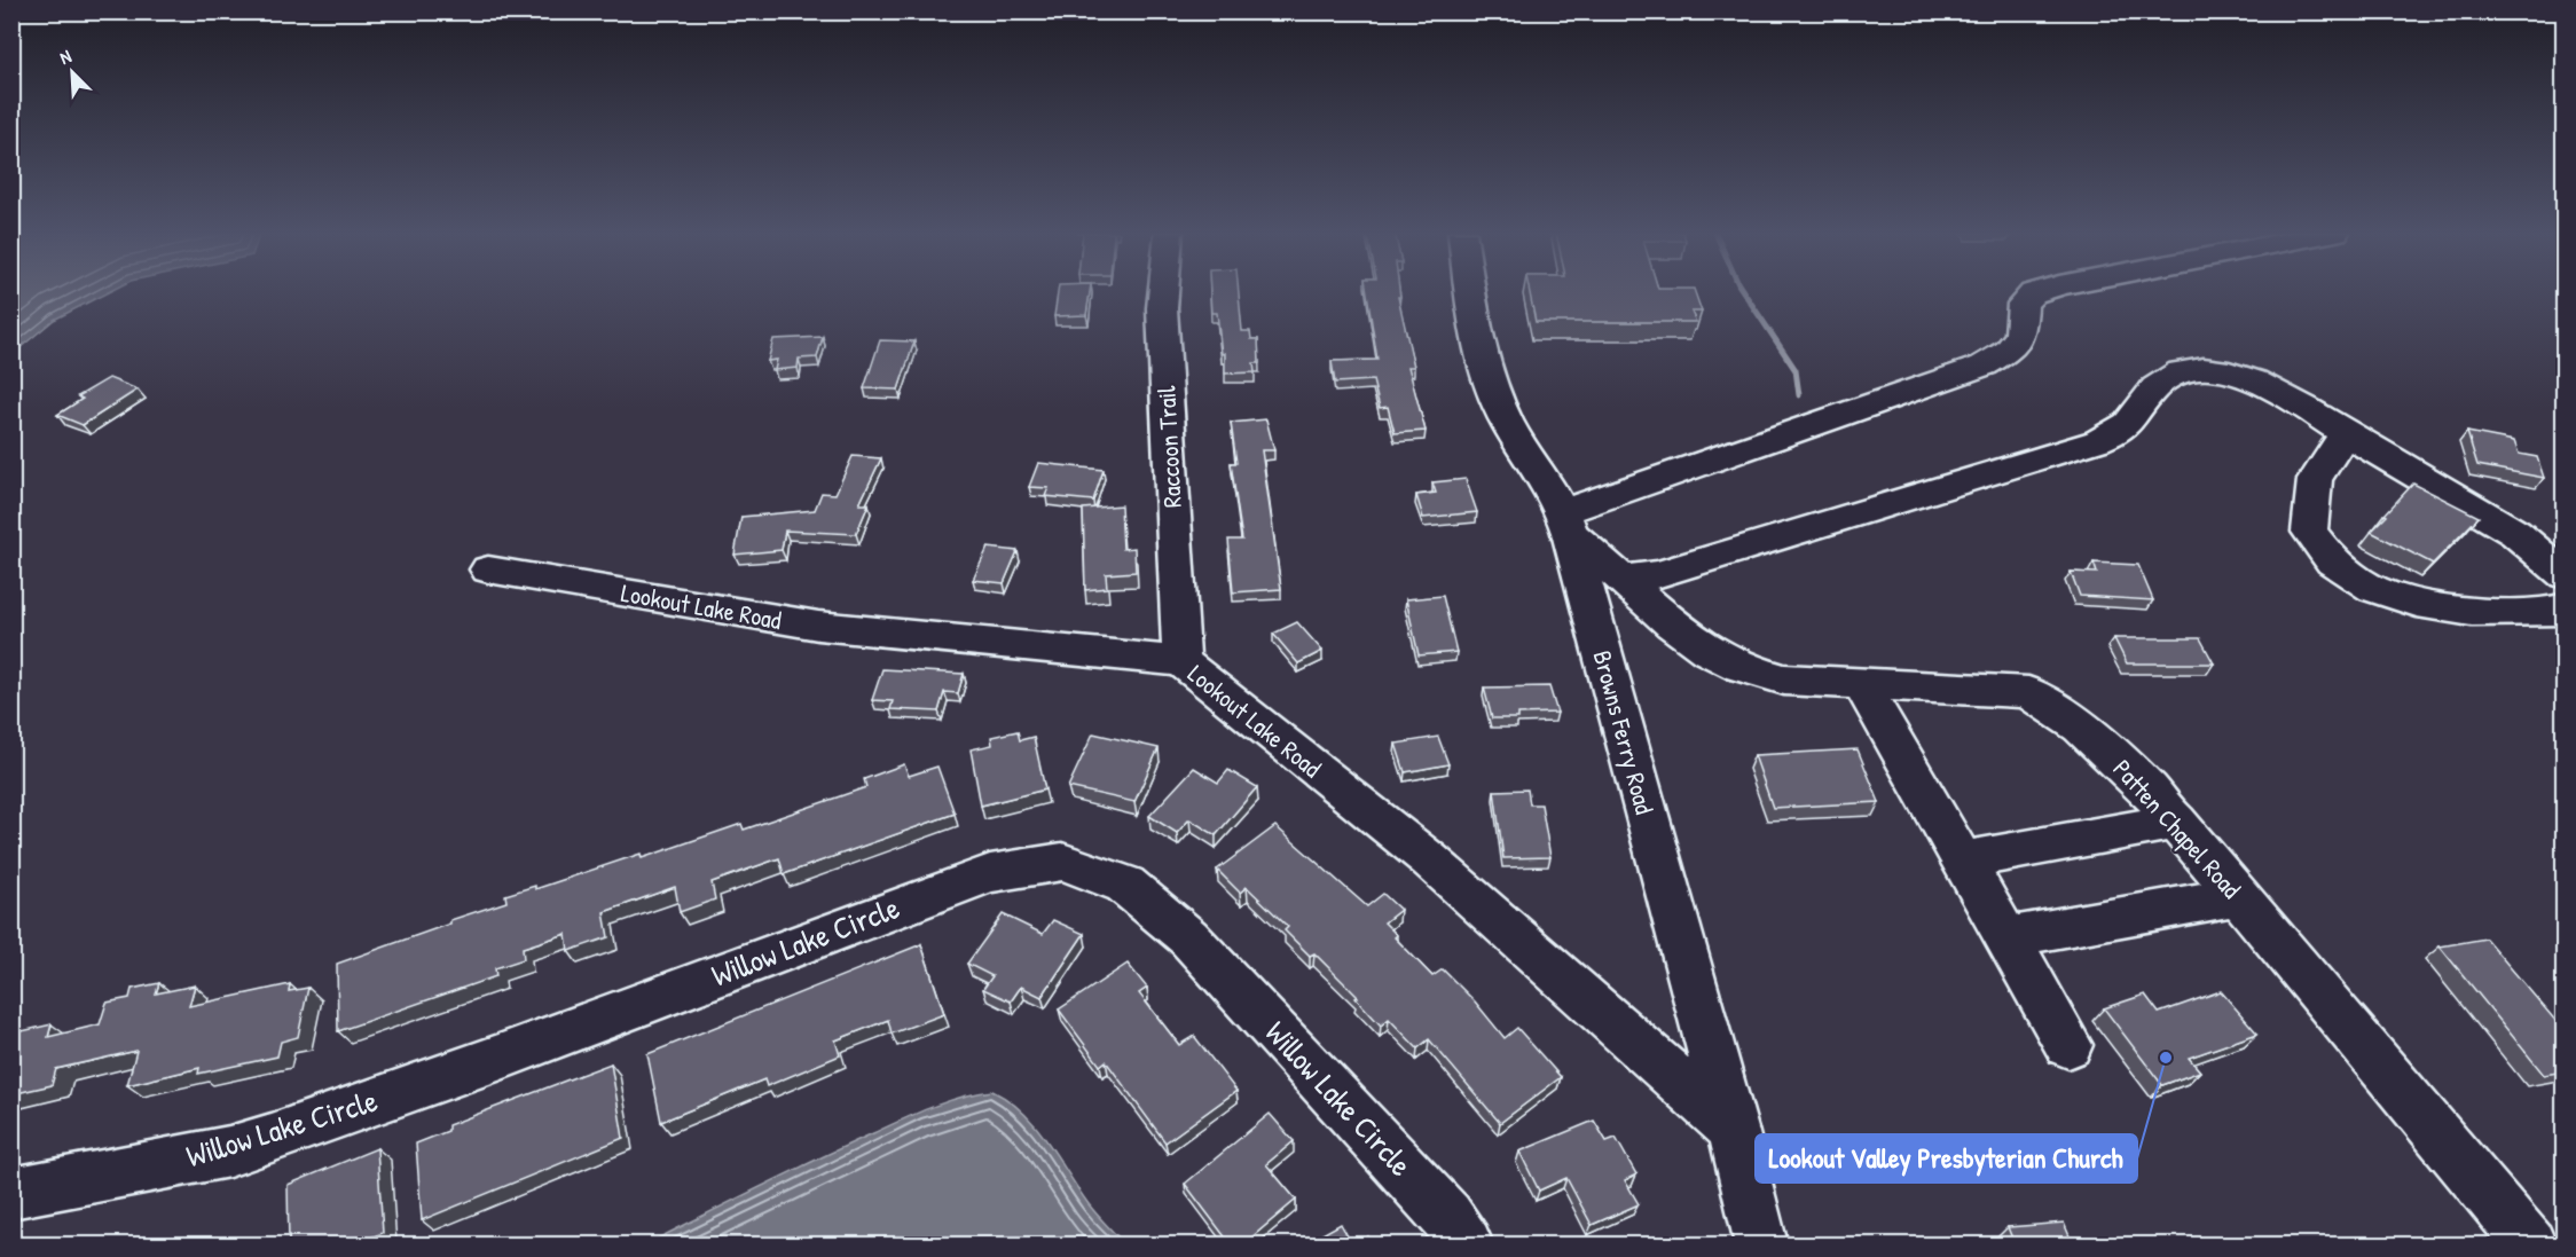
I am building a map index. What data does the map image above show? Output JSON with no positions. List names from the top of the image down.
{
  "streets": {
    "street": [
      "Raccoon Trail",
      "Lookout Lake Road",
      "Browns Ferry Road",
      "Patten Chapel Road",
      "Willow Lake Circle"
    ]
  },
  "crossings": [
    ["Raccoon Trail", "Lookout Lake Road"],
    ["Lookout Lake Road", "Browns Ferry Road"],
    ["Browns Ferry Road", "Patten Chapel Road"]
  ],
  "places": ["Lookout Valley Presbyterian Church"],
  "north": "top left"
}
